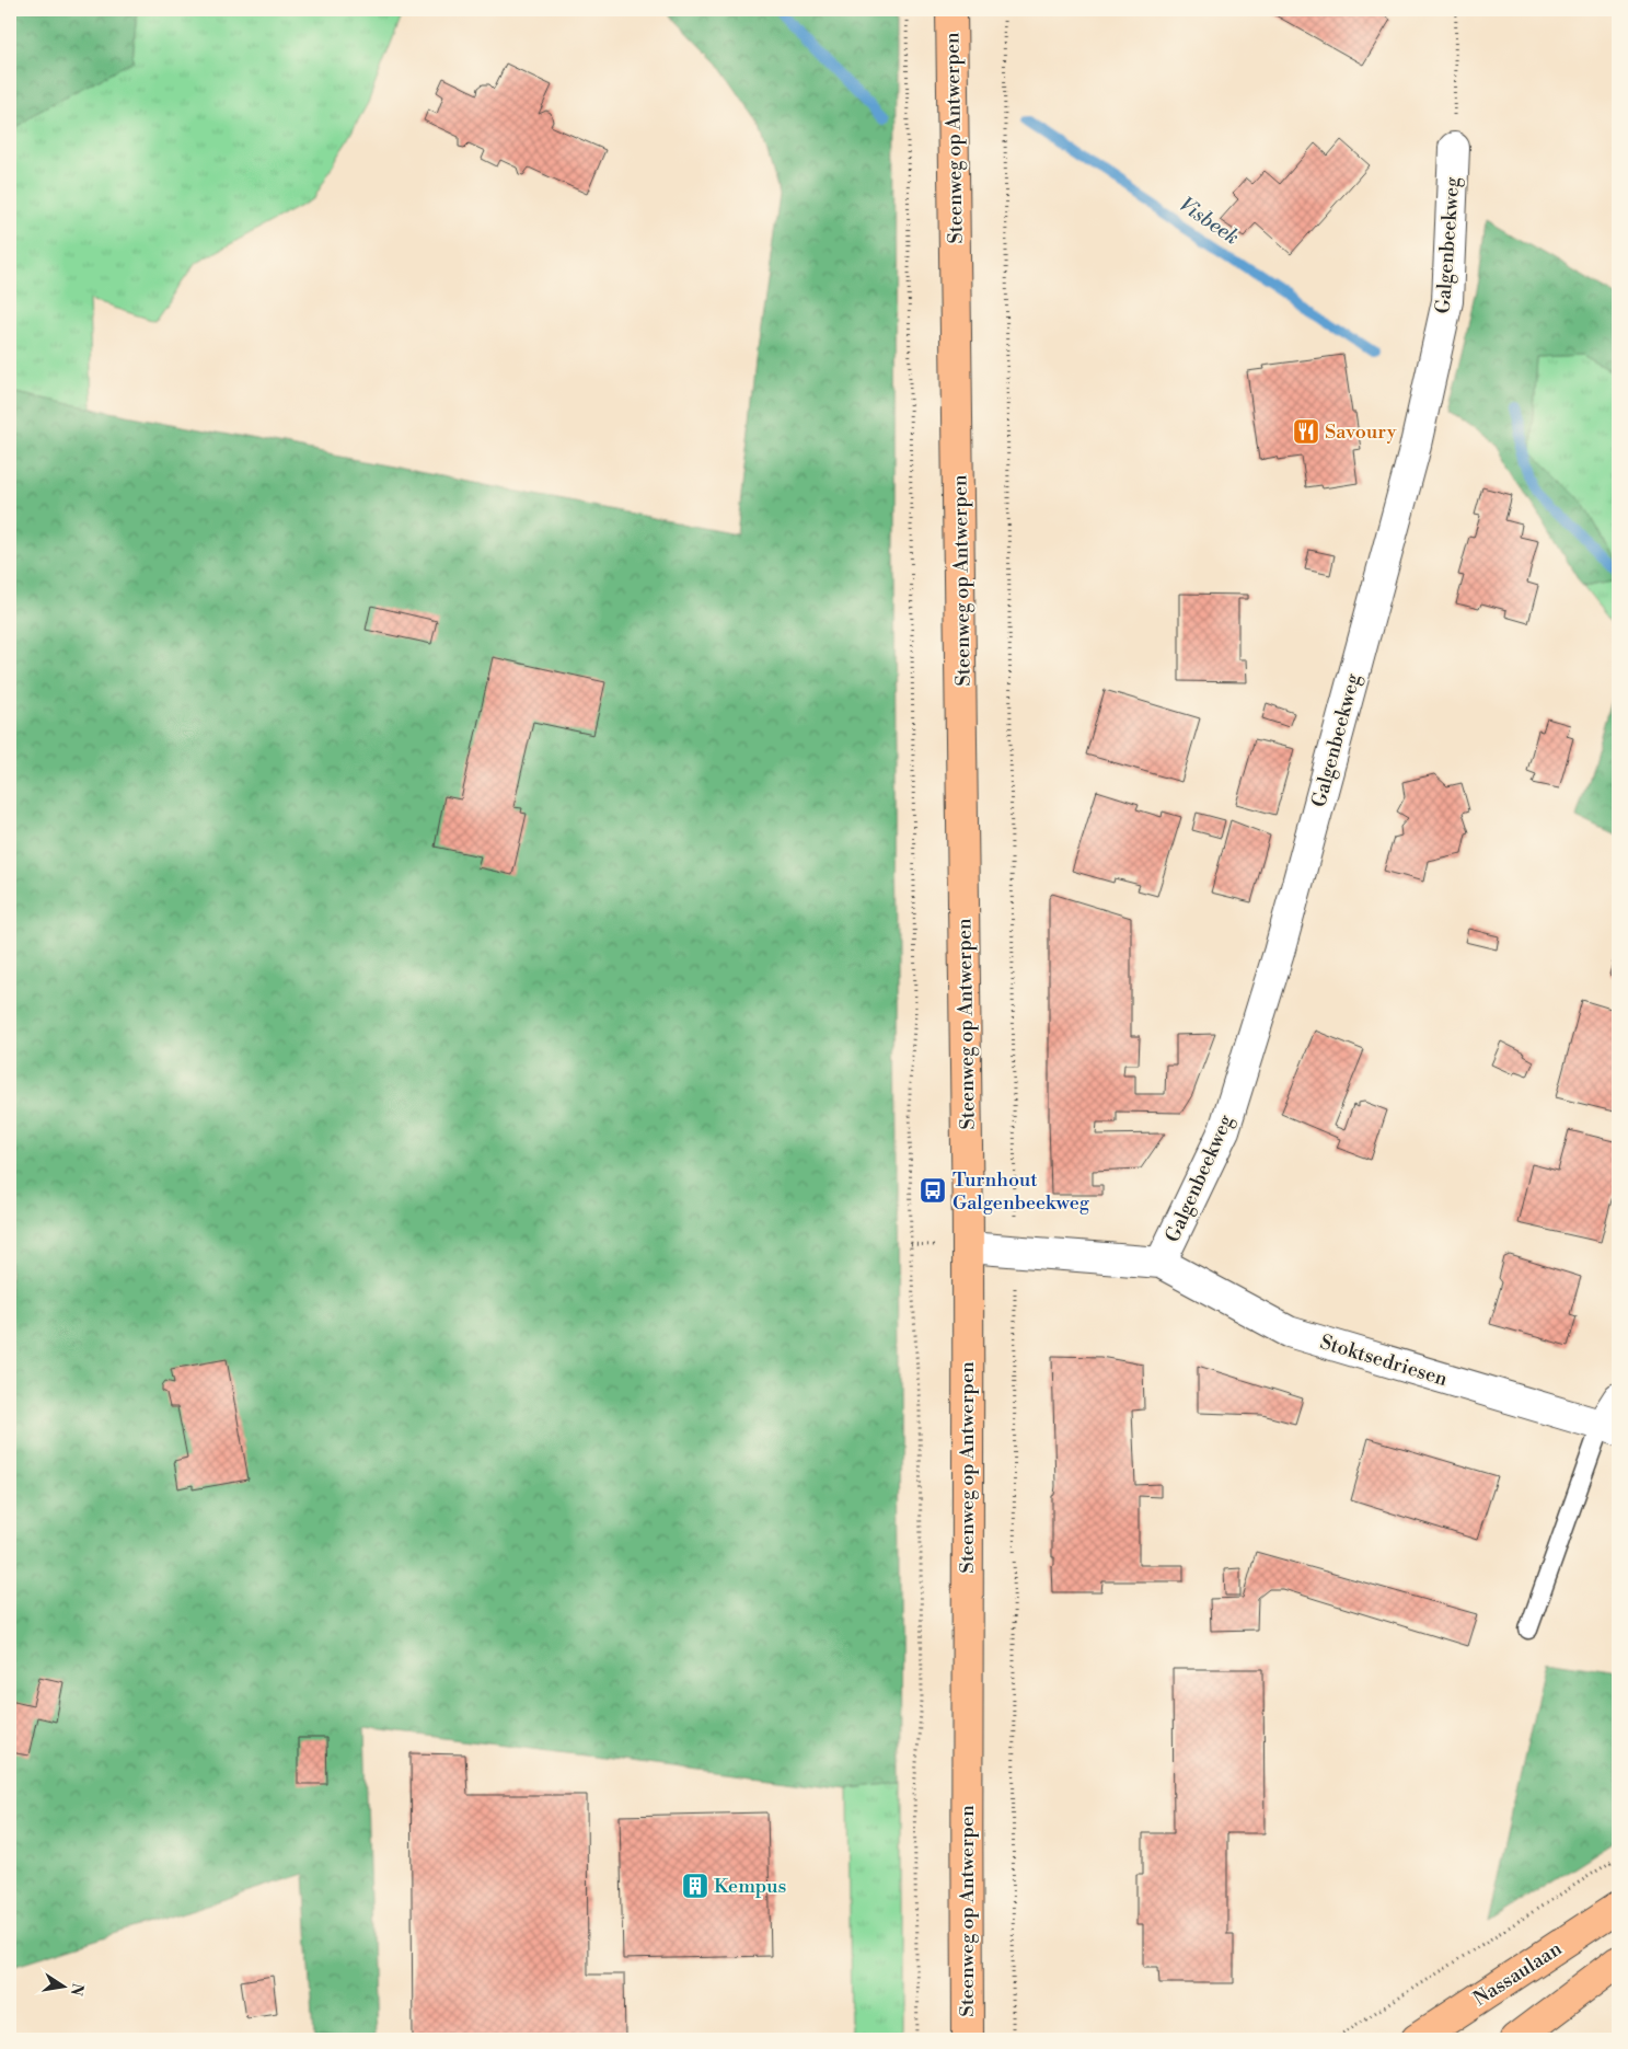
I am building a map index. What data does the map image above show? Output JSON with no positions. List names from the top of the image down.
{
  "streets": {
    "main road": ["Steenweg op Antwerpen", "Nassaulaan"],
    "street": ["Galgenbeekweg", "Stoktsedriesen"]
  },
  "crossings": [
    ["Steenweg op Antwerpen", "Galgenbeekweg"],
    ["Galgenbeekweg", "Stoktsedriesen"]
  ],
  "water": ["Visbeek"],
  "places": {
    "restaurant": ["Savoury"],
    "bus stop": ["Turnhout Galgenbeekweg"],
    "building": ["Kempus"]
  },
  "north": "right"
}
